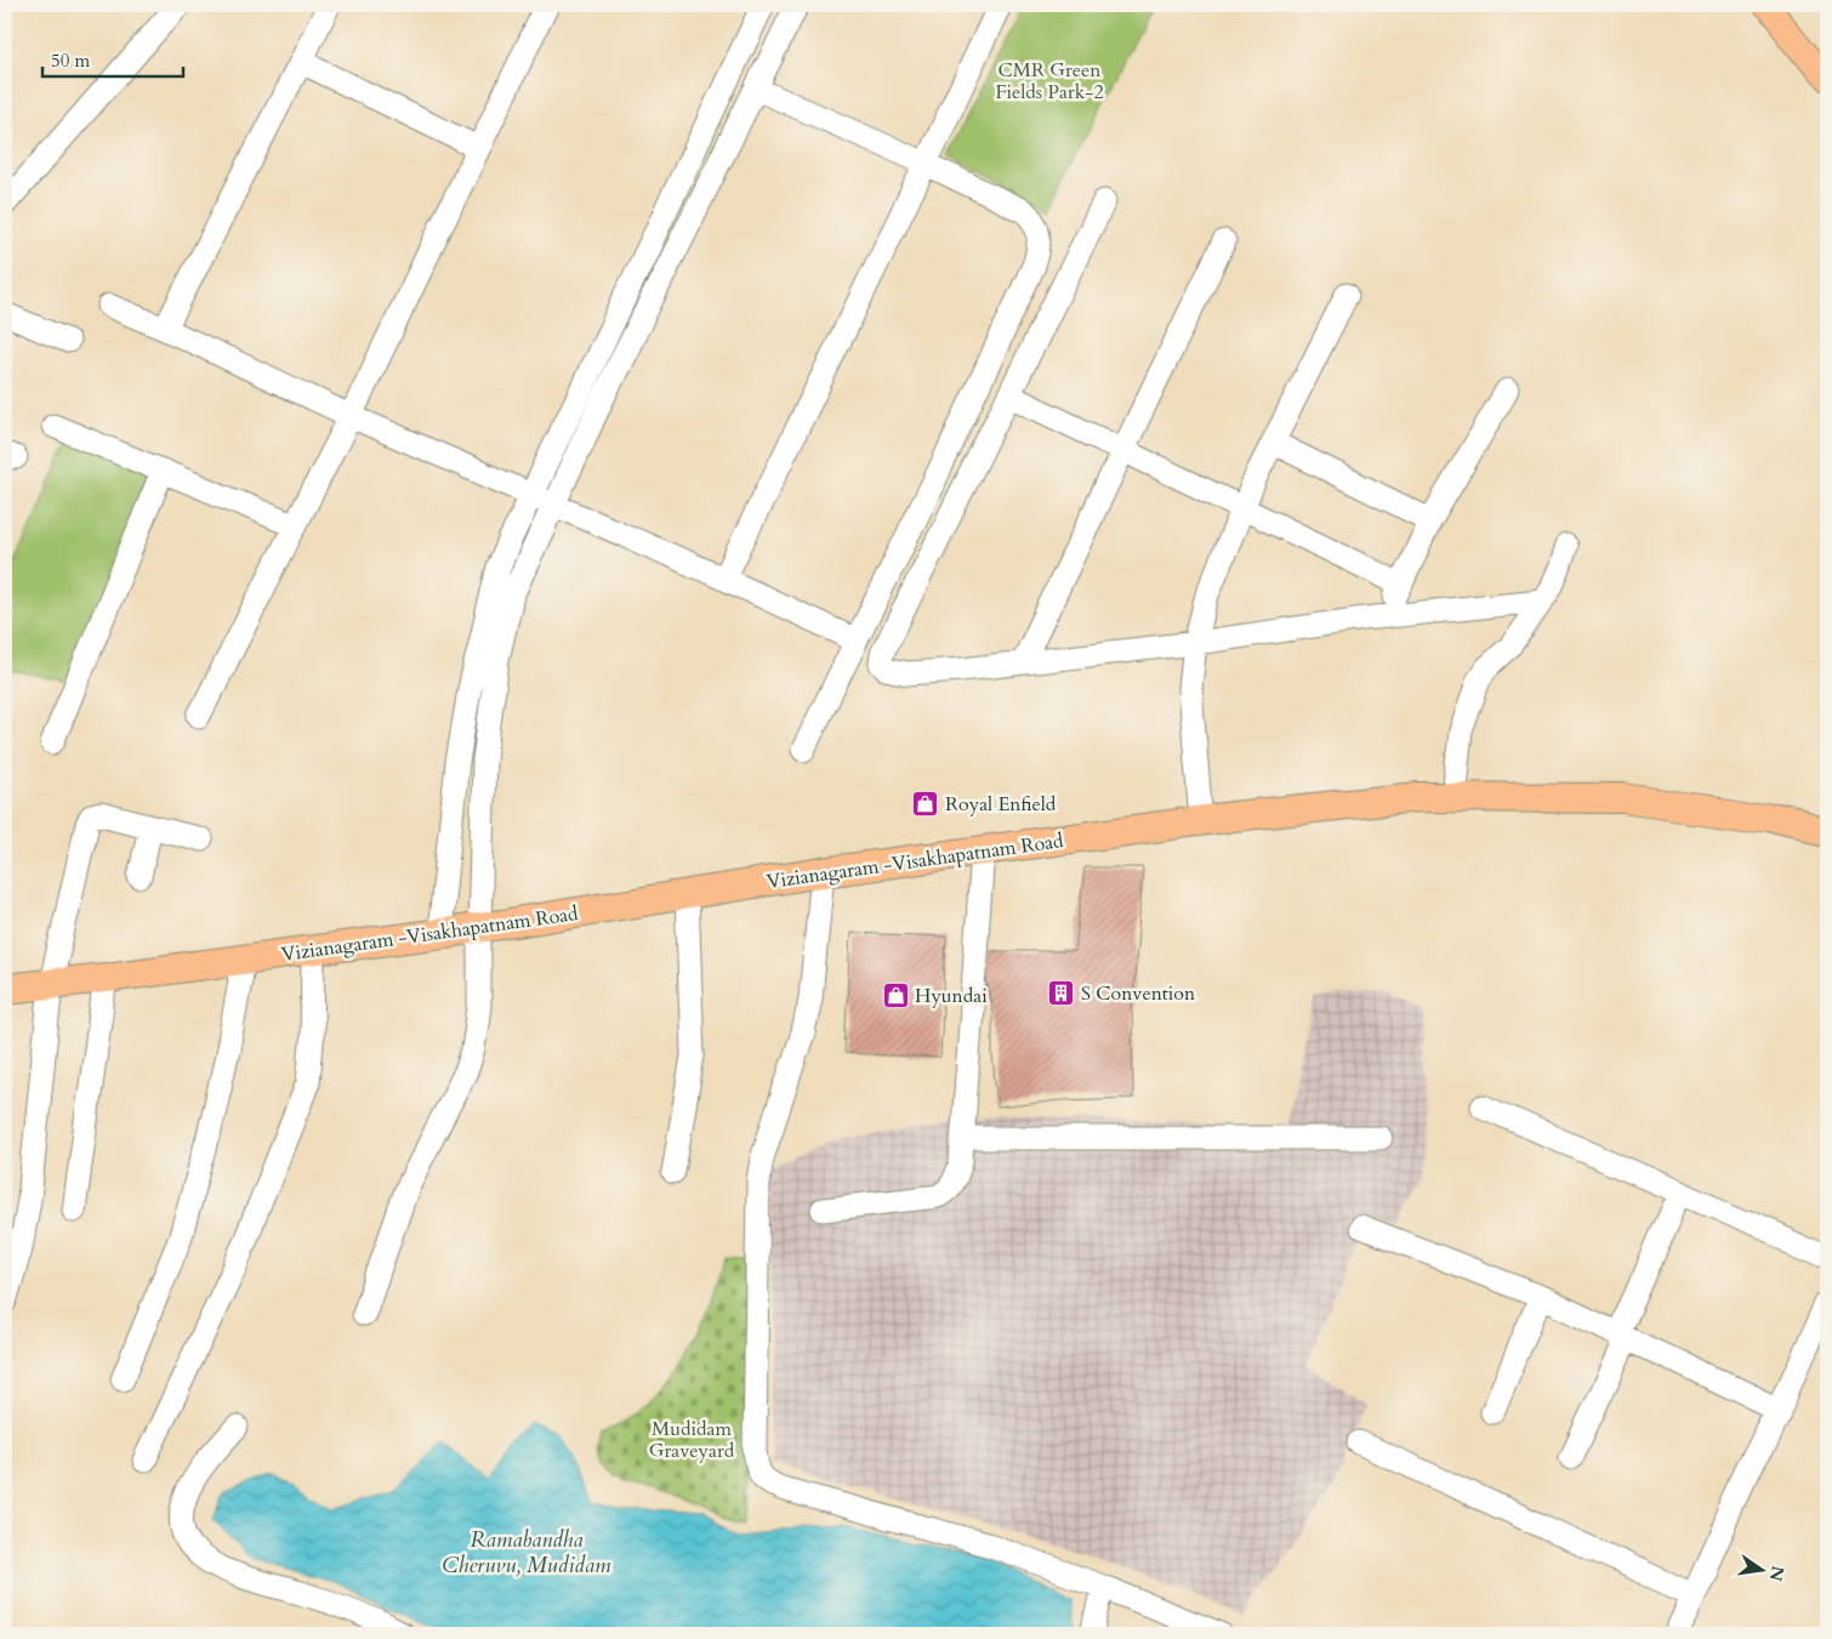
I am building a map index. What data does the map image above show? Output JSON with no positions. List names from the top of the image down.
{
  "streets": {
    "main road": ["Vizianagaram -Visakhapatnam Road"]
  },
  "water": ["Ramabandha Cheruvu, Mudidam"],
  "parks": ["CMR Green Fields Park-2", "Mudidam Graveyard"],
  "places": {
    "shop": ["Royal Enfield", "Hyundai"],
    "building": ["S Convention"]
  },
  "scale_bar": "50 m",
  "north": "right"
}
